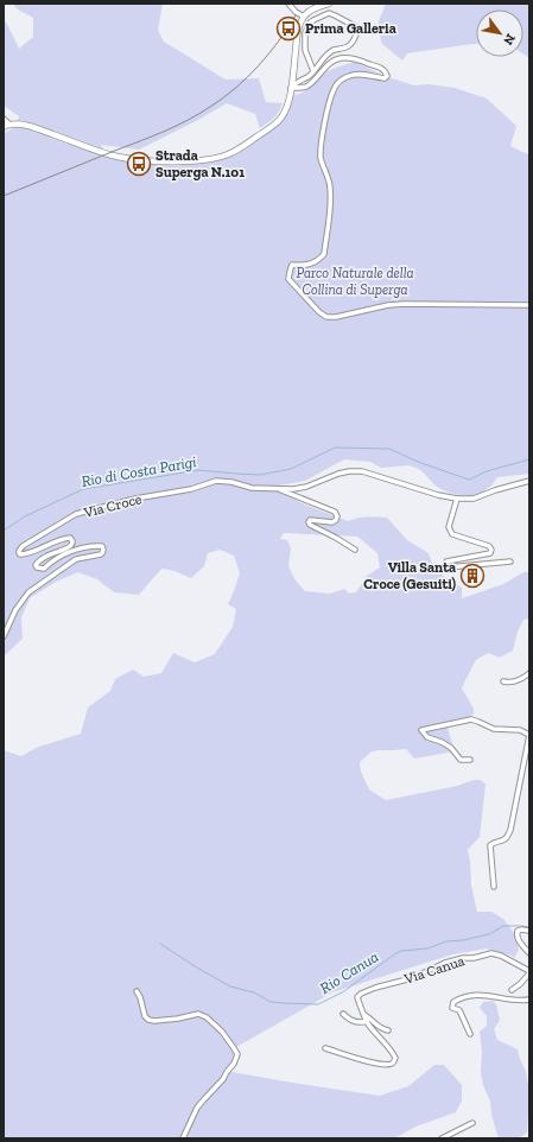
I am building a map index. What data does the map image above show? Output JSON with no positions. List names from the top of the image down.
{
  "streets": {
    "street": ["Via Croce", "Via Canua"]
  },
  "water": ["Rio di Costa Parigi", "Rio Canua"],
  "parks": ["Parco Naturale della Collina di Superga"],
  "places": {
    "bus stop": ["Prima Galleria", "Strada Superga N.101"],
    "building": ["Villa Santa Croce (Gesuiti)"]
  },
  "north": "bottom right"
}
